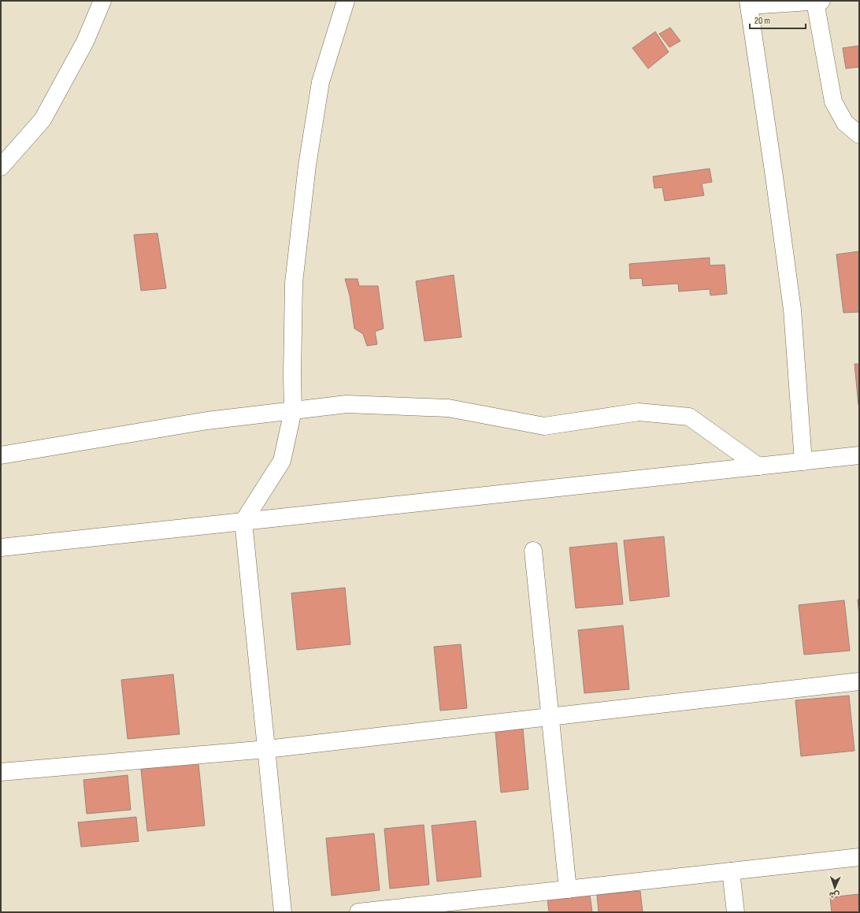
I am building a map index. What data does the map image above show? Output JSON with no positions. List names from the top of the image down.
{
  "scale_bar": "20 m",
  "north": "bottom"
}
